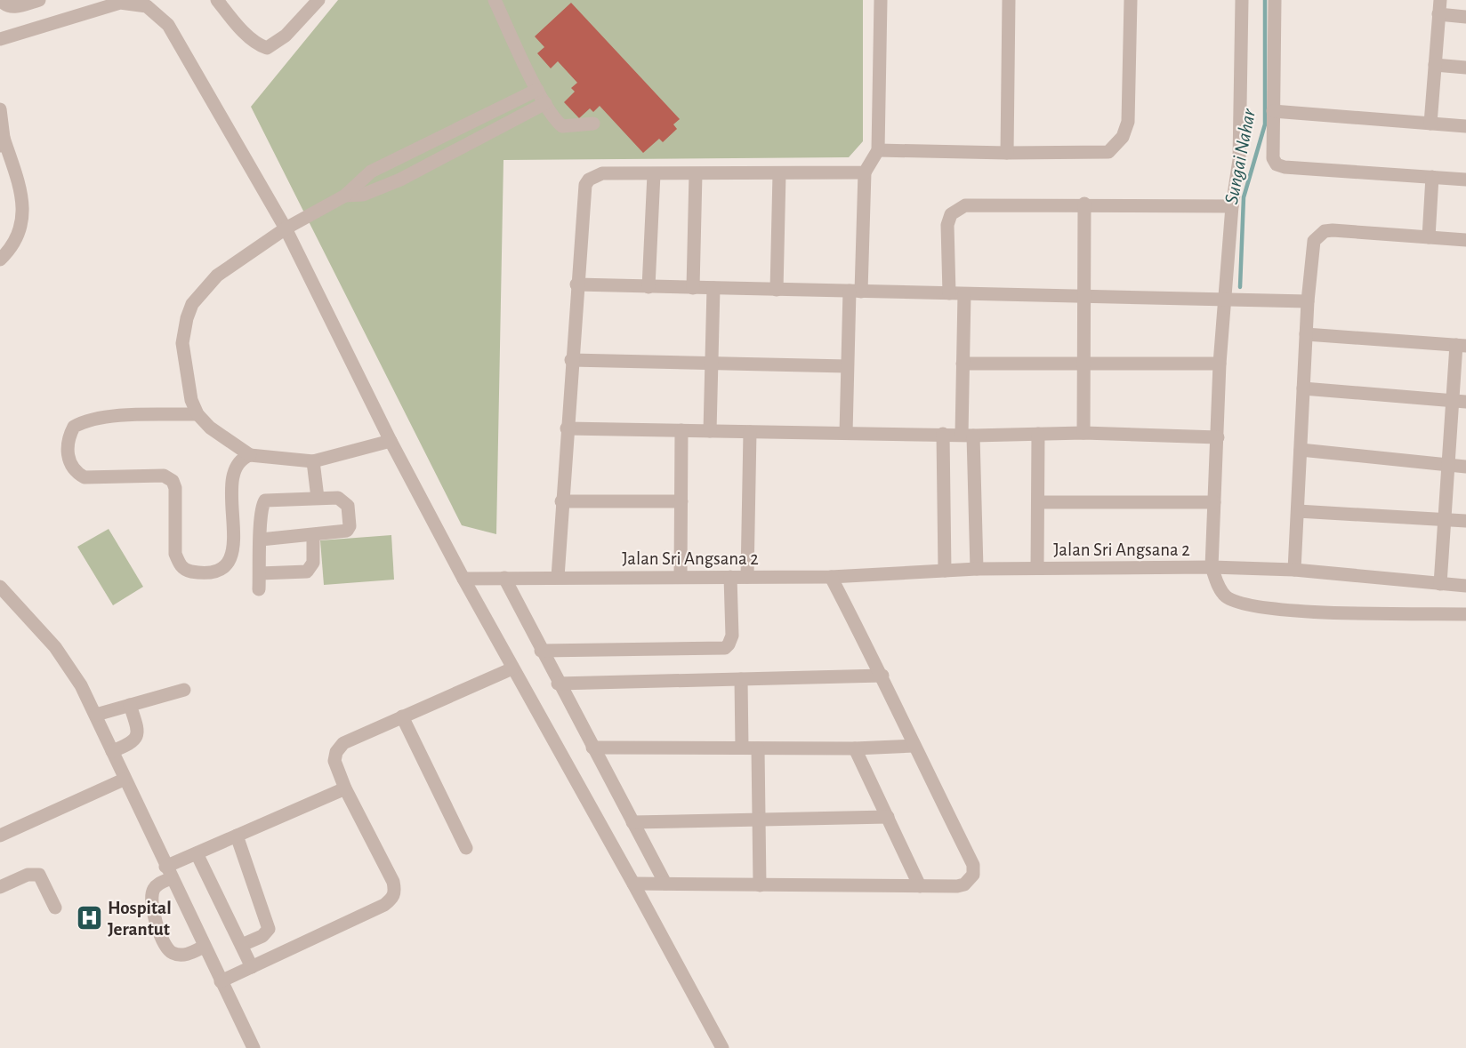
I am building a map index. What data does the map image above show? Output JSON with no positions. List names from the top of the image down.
{
  "streets": {
    "street": ["Jalan Sri Angsana 2"]
  },
  "water": ["Sungai Nahar"],
  "places": {
    "hospital": ["Hospital Jerantut"]
  }
}
